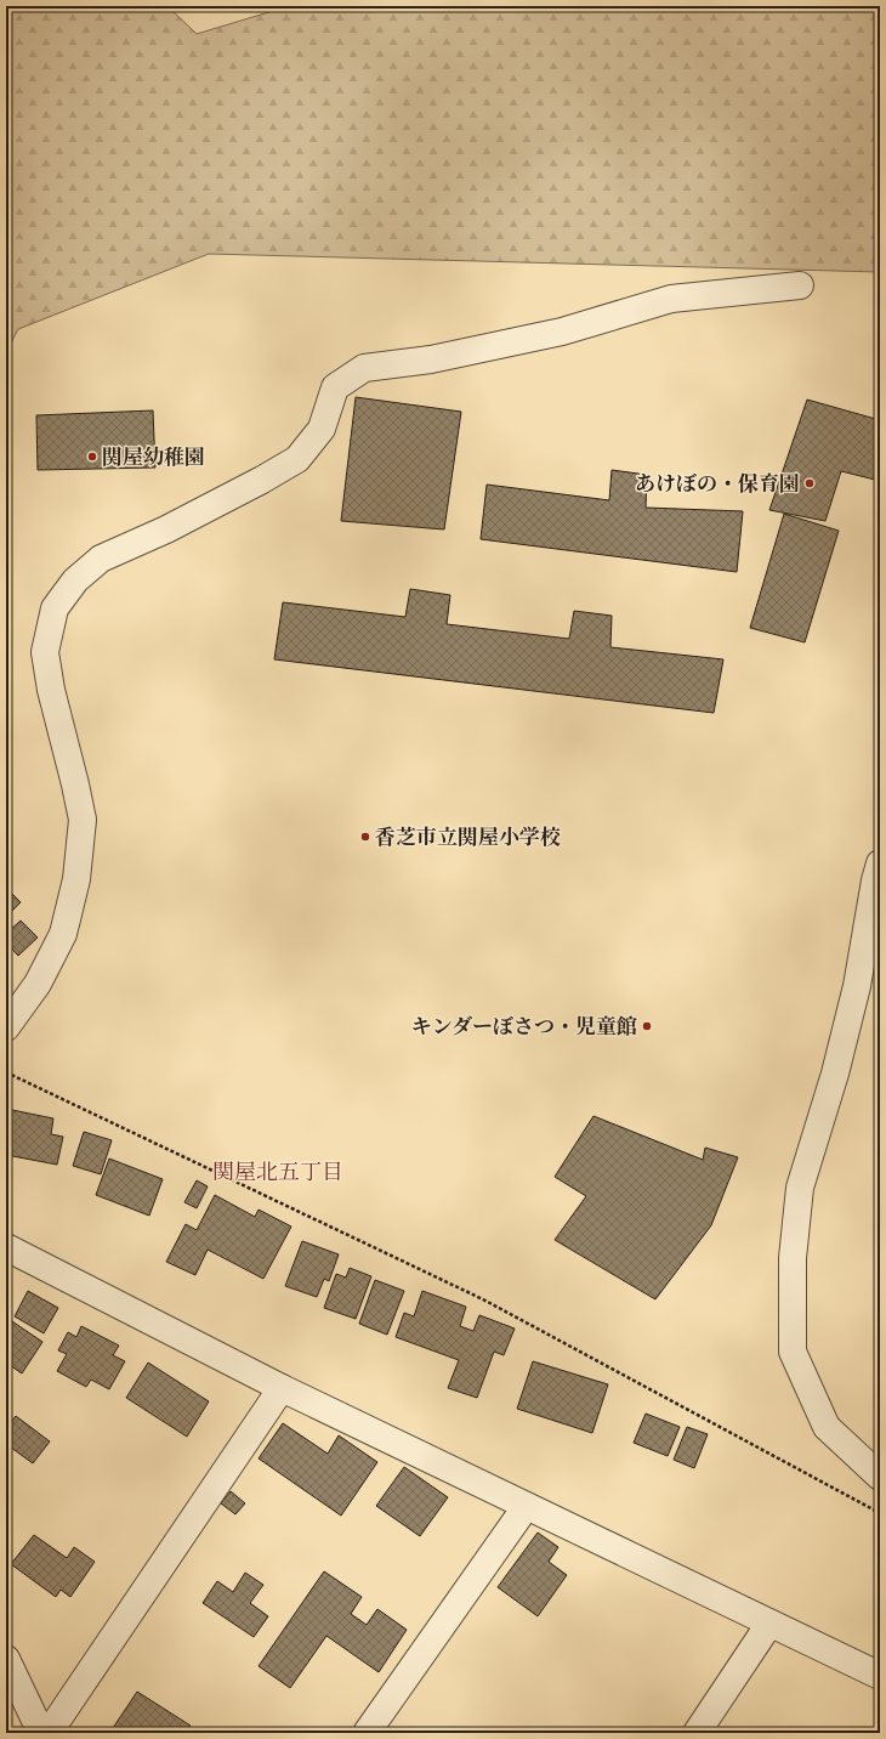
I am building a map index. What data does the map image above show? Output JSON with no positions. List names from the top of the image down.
{
  "districts": ["関屋北五丁目"],
  "places": [
    "関屋幼稚園",
    "あけぼの・保育園",
    "香芝市立関屋小学校",
    "キンダーぼさつ・児童館"
  ]
}
